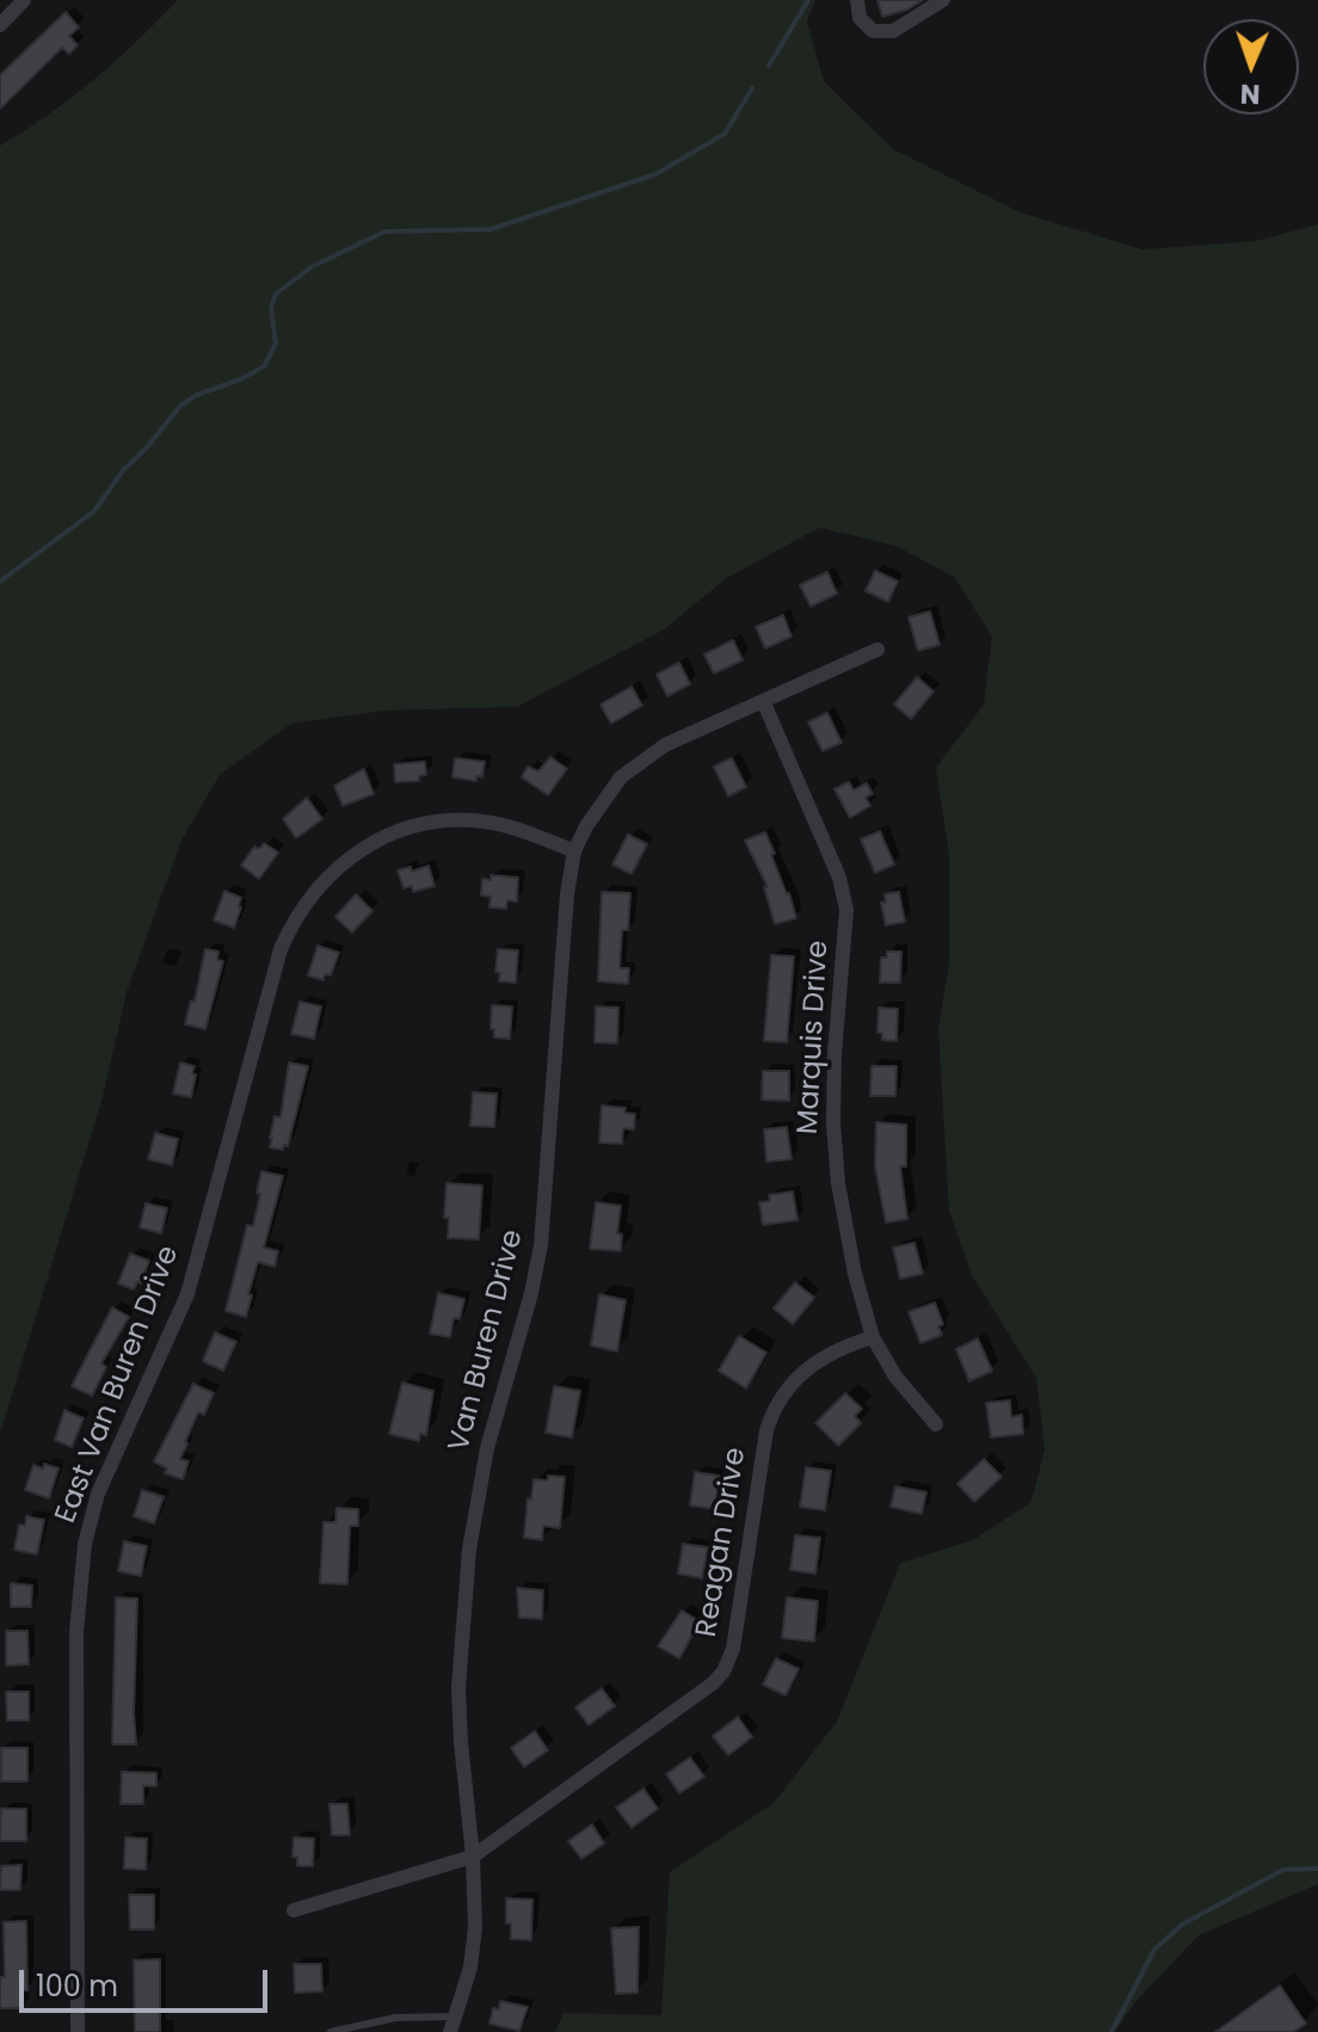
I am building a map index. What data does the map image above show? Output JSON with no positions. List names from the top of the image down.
{
  "streets": {
    "street": [
      "Marquis Drive",
      "Van Buren Drive",
      "East Van Buren Drive",
      "Reagan Drive"
    ]
  },
  "crossings": [
    ["Marquis Drive", "Van Buren Drive"],
    ["Marquis Drive", "Reagan Drive"],
    ["Van Buren Drive", "East Van Buren Drive"],
    ["Van Buren Drive", "Reagan Drive"]
  ],
  "scale_bar": "100 m",
  "north": "bottom"
}
